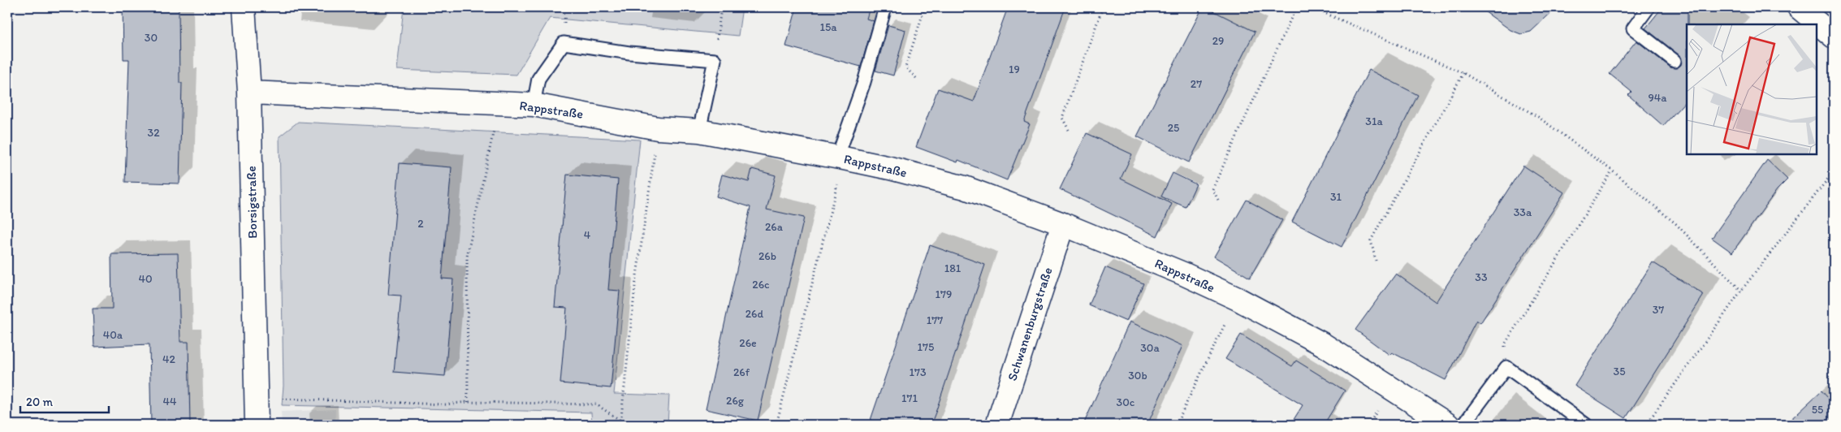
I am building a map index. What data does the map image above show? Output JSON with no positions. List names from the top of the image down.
{
  "streets": {
    "street": ["Rappstraße", "Borsigstraße", "Schwanenburgstraße"]
  },
  "crossings": [
    ["Rappstraße", "Borsigstraße"],
    ["Rappstraße", "Schwanenburgstraße"]
  ],
  "house_numbers": [
    "15a",
    "30",
    "29",
    "19",
    "27",
    "94a",
    "31a",
    "25",
    "32",
    "31",
    "33a",
    "2",
    "26a",
    "4",
    "26b",
    "181",
    "33",
    "40",
    "26c",
    "179",
    "37",
    "26d",
    "177",
    "40a",
    "26e",
    "175",
    "30a",
    "42",
    "35",
    "26f",
    "173",
    "30b",
    "171",
    "26g",
    "44",
    "30c",
    "55"
  ],
  "scale_bar": "20 m"
}
